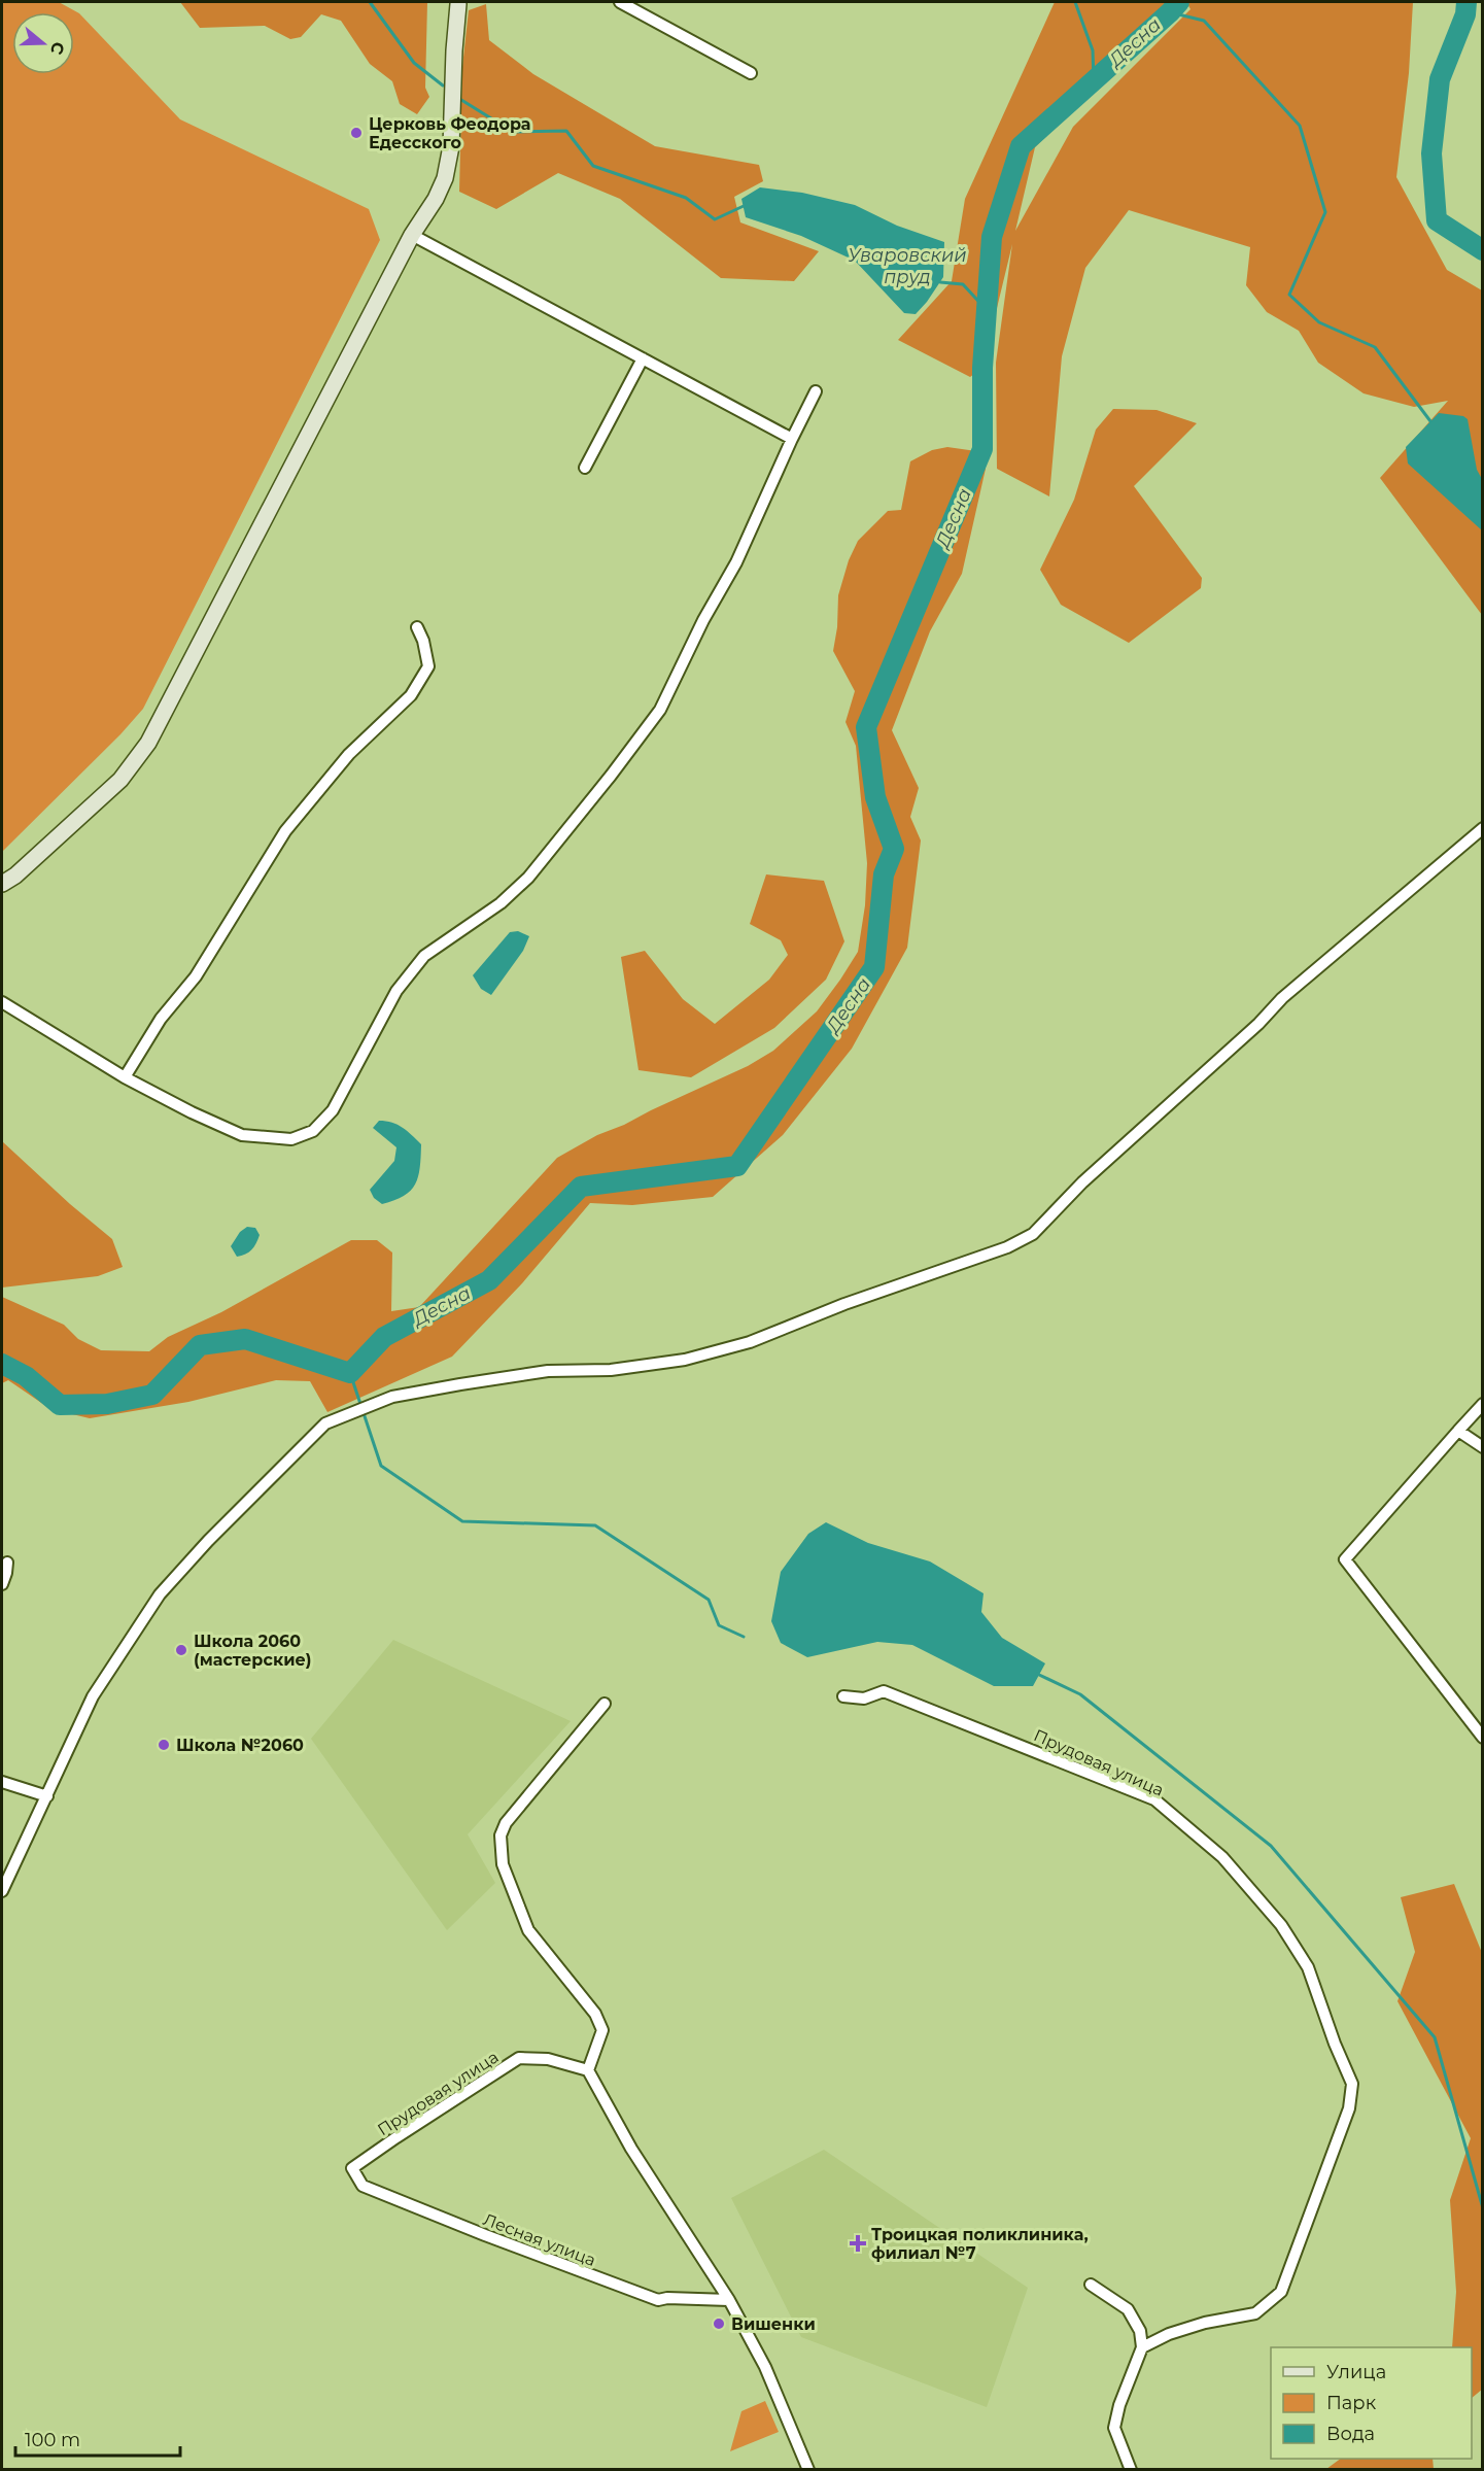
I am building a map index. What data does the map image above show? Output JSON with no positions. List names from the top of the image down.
{
  "streets": {
    "street": ["Прудовая улица", "Лесная улица"]
  },
  "crossings": [
    ["Прудовая улица", "Лесная улица"]
  ],
  "water": ["Десна", "Уваровский пруд"],
  "places": {
    "other": [
      "Церковь Феодора Едесского",
      "Школа 2060 (мастерские)",
      "Школа №2060",
      "Вишенки"
    ],
    "health": ["Троицкая поликлиника, филиал №7"]
  },
  "legend": ["Улица", "Парк", "Вода"],
  "scale_bar": "100 m",
  "north": "right"
}
